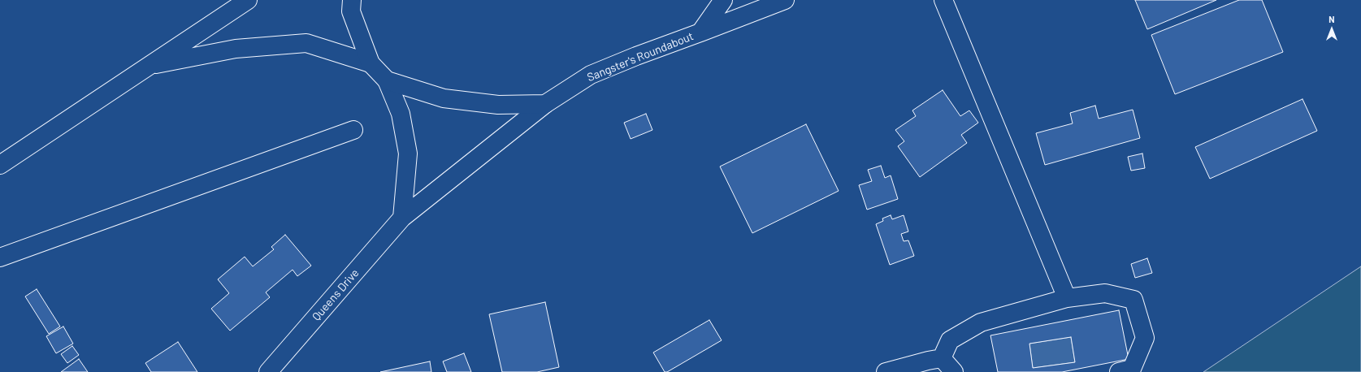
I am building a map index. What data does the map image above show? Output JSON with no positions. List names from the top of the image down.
{
  "streets": {
    "main road": ["Sangster's Roundabout", "Queens Drive"]
  },
  "crossings": [
    ["Sangster's Roundabout", "Queens Drive"]
  ],
  "north": "top"
}
